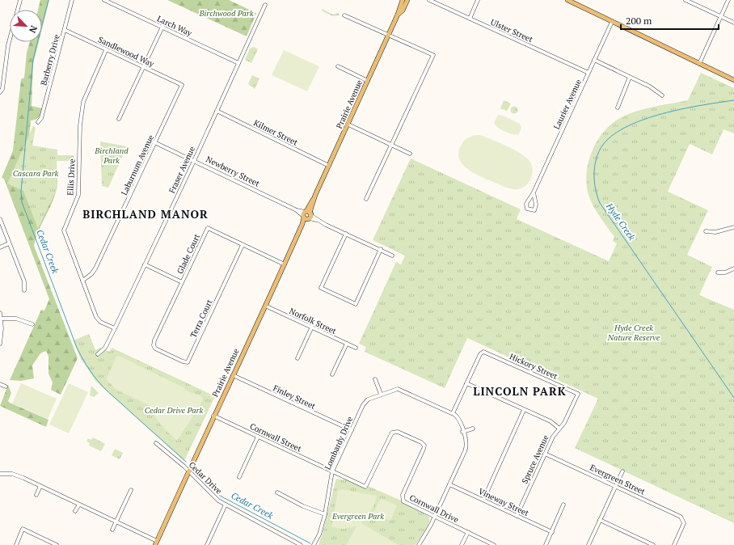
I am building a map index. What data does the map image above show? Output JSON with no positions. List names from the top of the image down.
{
  "streets": {
    "main road": ["Prairie Avenue"],
    "street": [
      "Larch Way",
      "Ulster Street",
      "Sandlewood Way",
      "Barberry Drive",
      "Laurier Avenue",
      "Kilmer Street",
      "Laburnum Avenue",
      "Fraser Avenue",
      "Newberry Street",
      "Ellis Drive",
      "Glade Court",
      "Terra Court",
      "Norfolk Street",
      "Hickory Street",
      "Finley Street",
      "Cornwall Street",
      "Lombardy Drive",
      "Spruce Avenue",
      "Cedar Drive",
      "Evergreen Street",
      "Vineway Street",
      "Cornwall Drive"
    ]
  },
  "crossings": [
    ["Larch Way", "Fraser Avenue"],
    ["Ulster Street", "Laurier Avenue"],
    ["Sandlewood Way", "Barberry Drive"],
    ["Sandlewood Way", "Laburnum Avenue"],
    ["Sandlewood Way", "Ellis Drive"],
    ["Prairie Avenue", "Kilmer Street"],
    ["Prairie Avenue", "Newberry Street"],
    ["Prairie Avenue", "Glade Court"],
    ["Prairie Avenue", "Norfolk Street"],
    ["Prairie Avenue", "Finley Street"],
    ["Prairie Avenue", "Cornwall Street"],
    ["Prairie Avenue", "Cedar Drive"],
    ["Kilmer Street", "Fraser Avenue"],
    ["Laburnum Avenue", "Newberry Street"],
    ["Laburnum Avenue", "Ellis Drive"],
    ["Fraser Avenue", "Newberry Street"],
    ["Fraser Avenue", "Ellis Drive"],
    ["Glade Court", "Terra Court"],
    ["Hickory Street", "Spruce Avenue"],
    ["Finley Street", "Lombardy Drive"],
    ["Cornwall Street", "Lombardy Drive"],
    ["Cornwall Street", "Cornwall Drive"],
    ["Lombardy Drive", "Cornwall Drive"],
    ["Spruce Avenue", "Evergreen Street"],
    ["Spruce Avenue", "Vineway Street"]
  ],
  "districts": ["BIRCHLAND MANOR", "LINCOLN PARK"],
  "water": ["Hyde Creek", "Cedar Creek"],
  "parks": [
    "Birchwood Park",
    "Birchland Park",
    "Cascara Park",
    "Hyde Creek Nature Reserve",
    "Cedar Drive Park",
    "Evergreen Park"
  ],
  "scale_bar": "200 m",
  "north": "bottom right"
}
